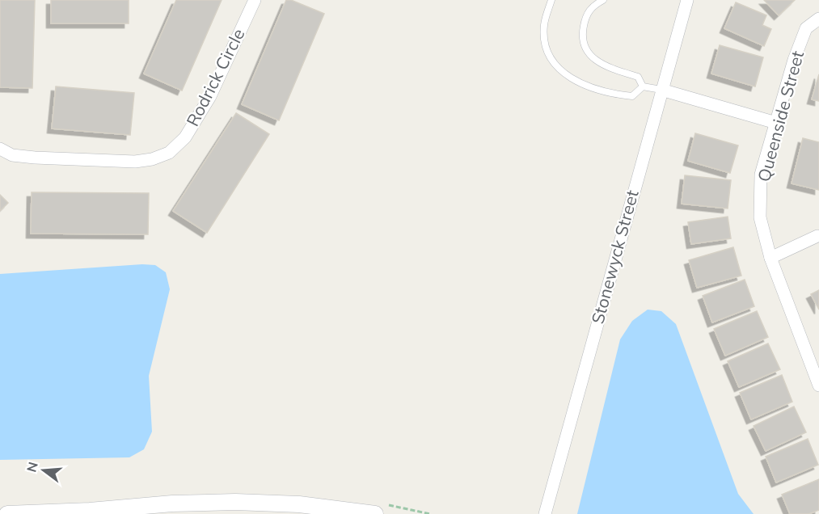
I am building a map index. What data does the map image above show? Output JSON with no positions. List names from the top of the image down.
{
  "streets": {
    "street": ["Rodrick Circle", "Queenside Street", "Stonewyck Street"]
  },
  "north": "left"
}
